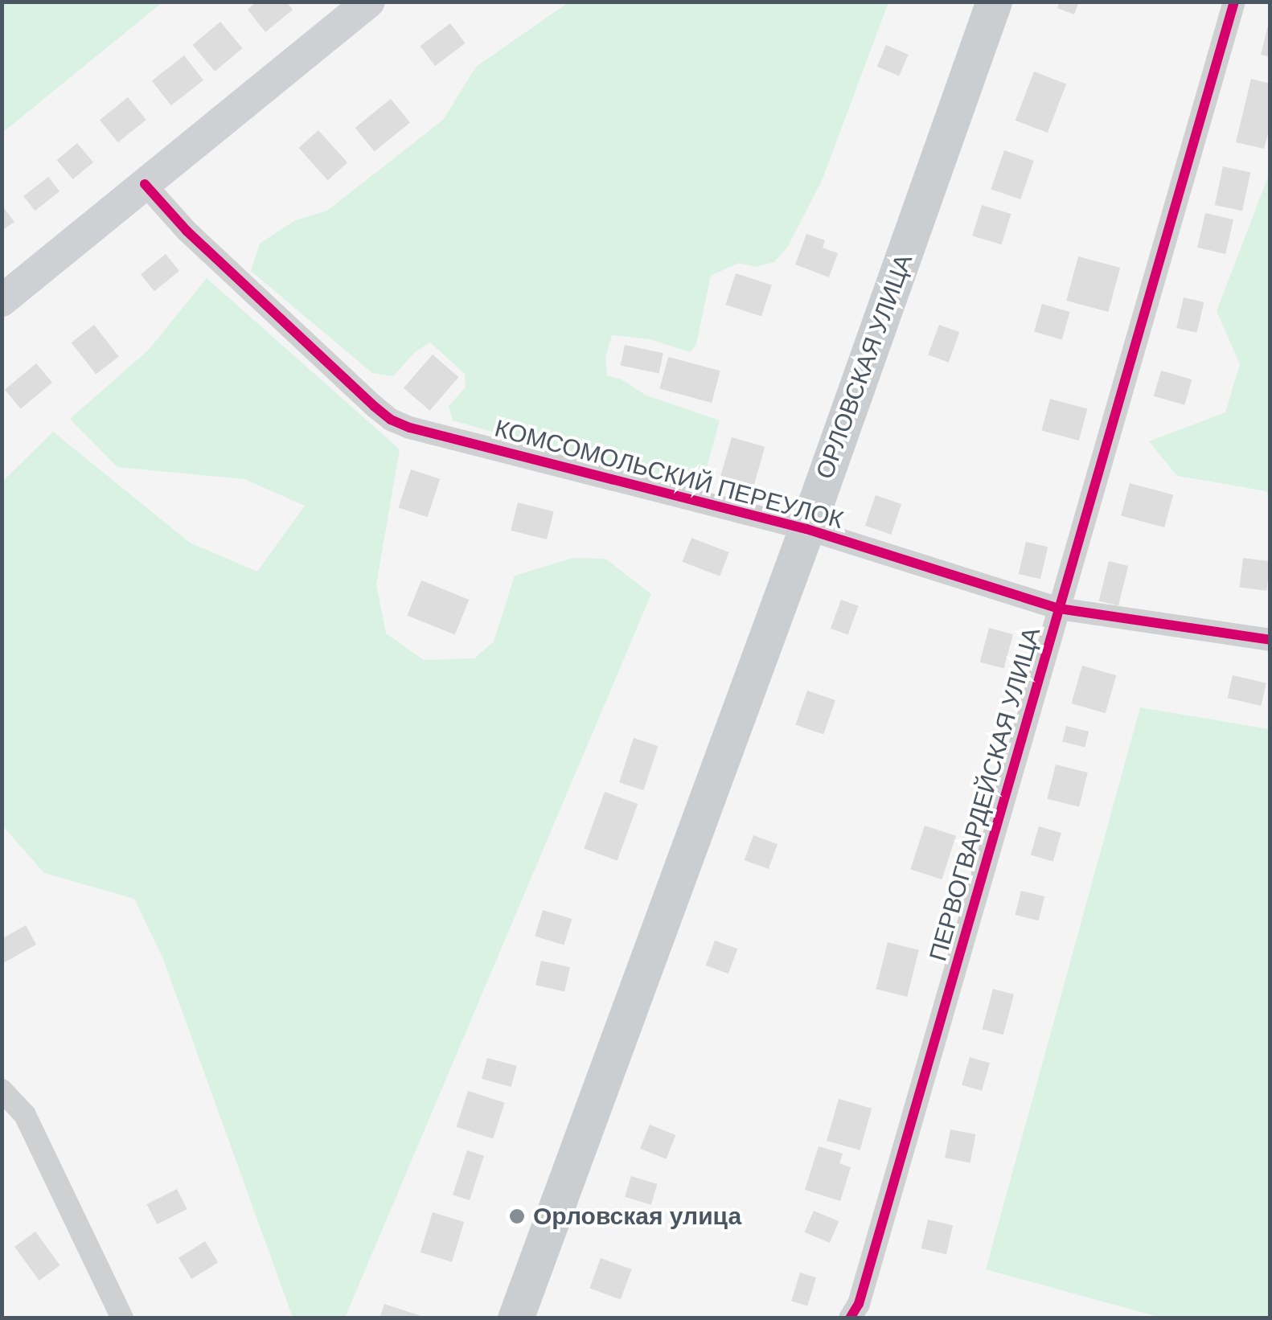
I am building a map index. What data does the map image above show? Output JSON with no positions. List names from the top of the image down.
{
  "streets": {
    "main road": ["ОРЛОВСКАЯ УЛИЦА"],
    "street": ["КОМСОМОЛЬСКИЙ ПЕРЕУЛОК", "ПЕРВОГВАРДЕЙСКАЯ УЛИЦА"]
  },
  "crossings": [
    ["ОРЛОВСКАЯ УЛИЦА", "КОМСОМОЛЬСКИЙ ПЕРЕУЛОК"],
    ["КОМСОМОЛЬСКИЙ ПЕРЕУЛОК", "ПЕРВОГВАРДЕЙСКАЯ УЛИЦА"]
  ],
  "places": ["Орловская улица"]
}
